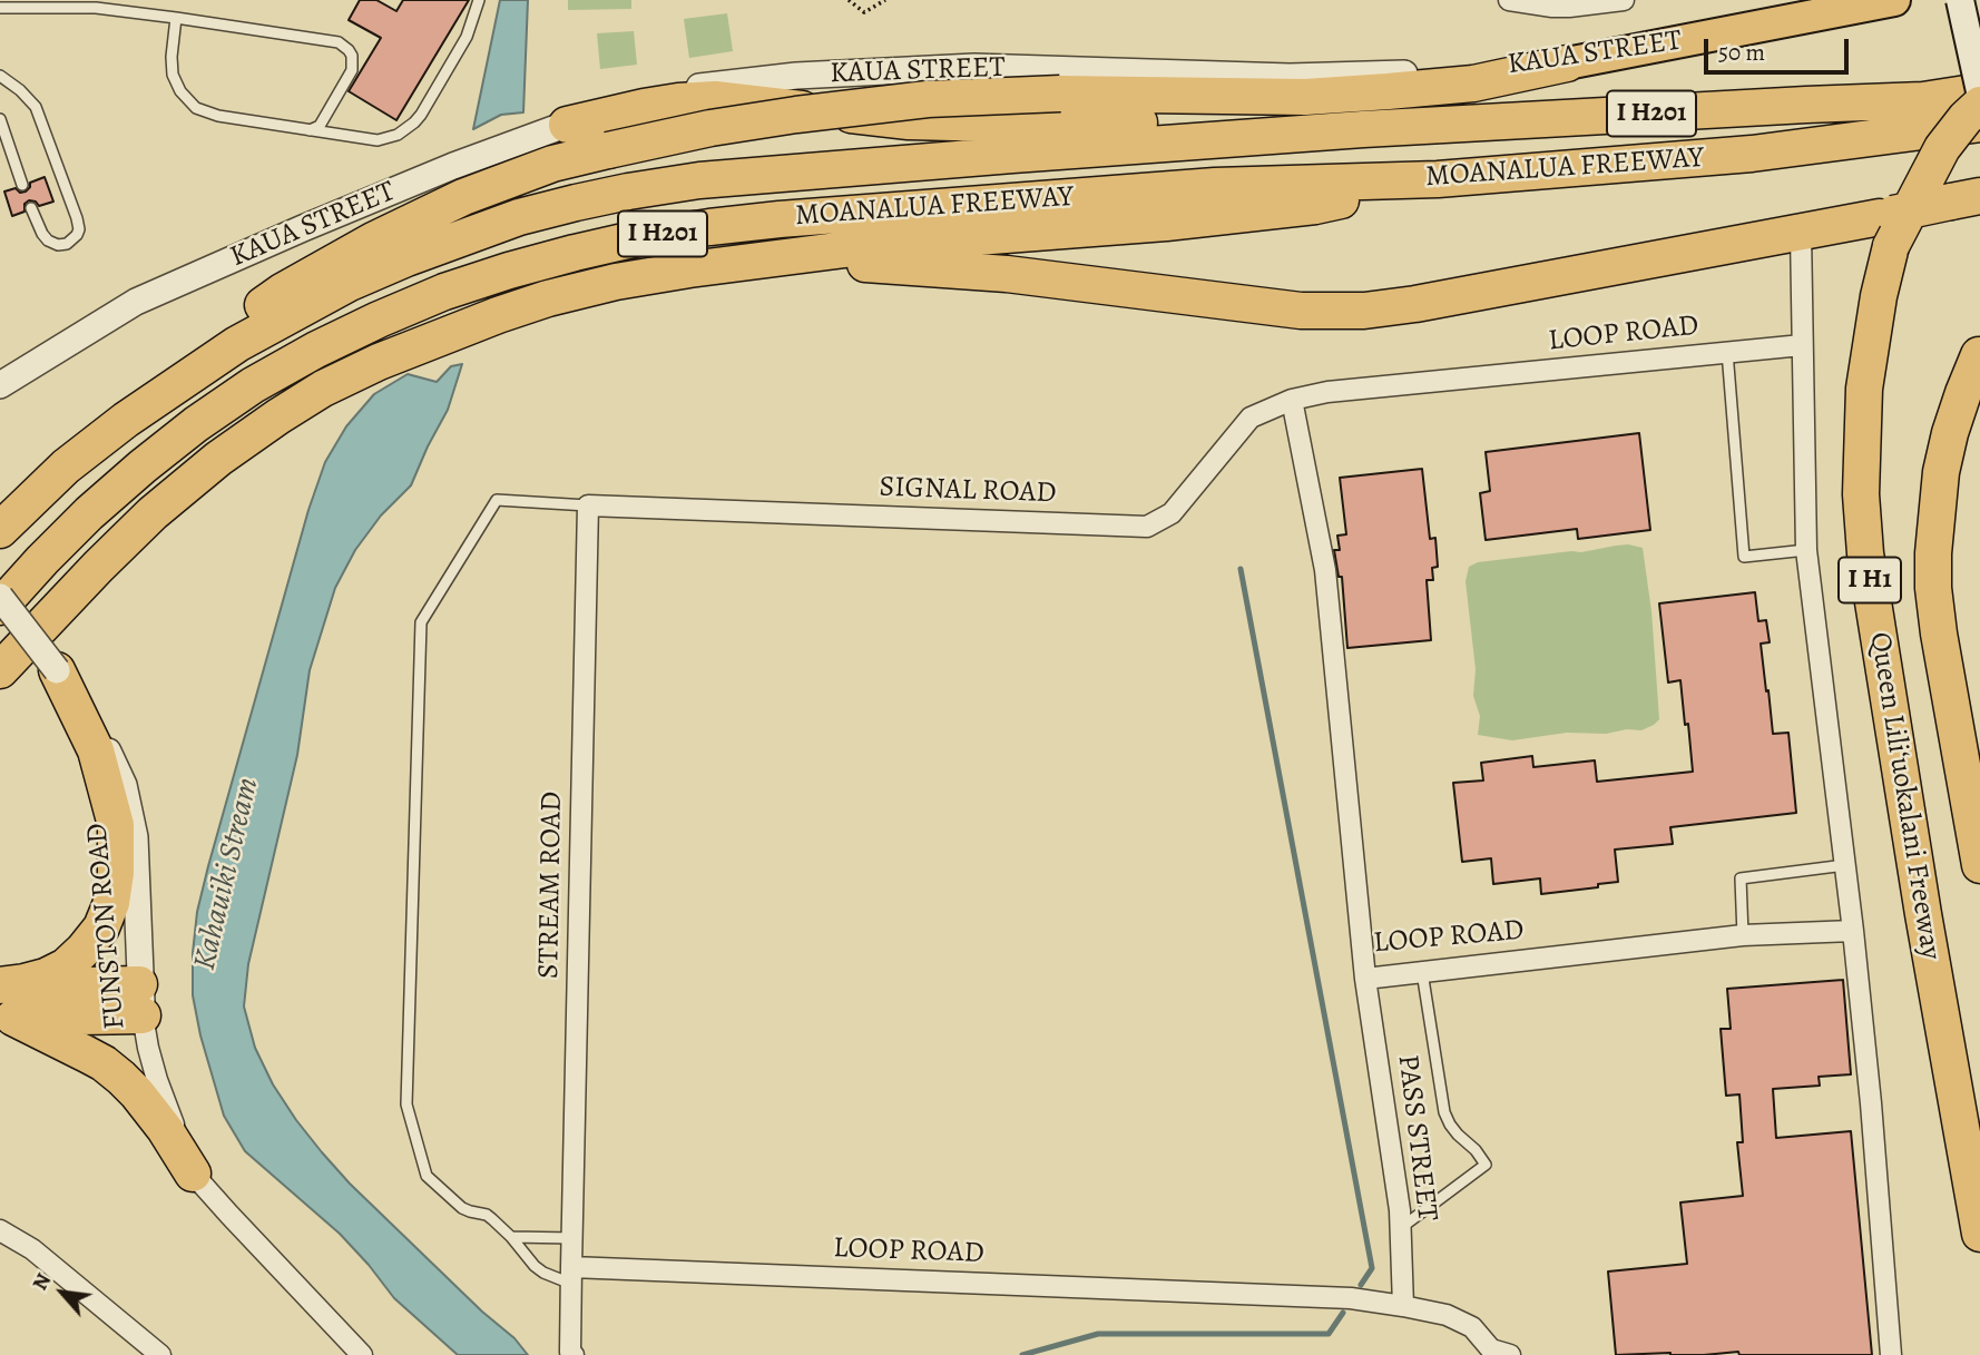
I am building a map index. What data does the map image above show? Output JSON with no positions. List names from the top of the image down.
{
  "streets": {
    "highway": [
      "I H201",
      "MOANALUA FREEWAY",
      "I H1",
      "Queen Liliʻuokalani Freeway"
    ],
    "main road": ["KAUA STREET"],
    "street": [
      "LOOP ROAD",
      "SIGNAL ROAD",
      "STREAM ROAD",
      "FUNSTON ROAD",
      "PASS STREET"
    ]
  },
  "crossings": [
    ["LOOP ROAD", "SIGNAL ROAD"],
    ["LOOP ROAD", "STREAM ROAD"],
    ["LOOP ROAD", "PASS STREET"],
    ["SIGNAL ROAD", "STREAM ROAD"]
  ],
  "water": ["Kahauiki Stream"],
  "scale_bar": "50 m",
  "north": "top left"
}
